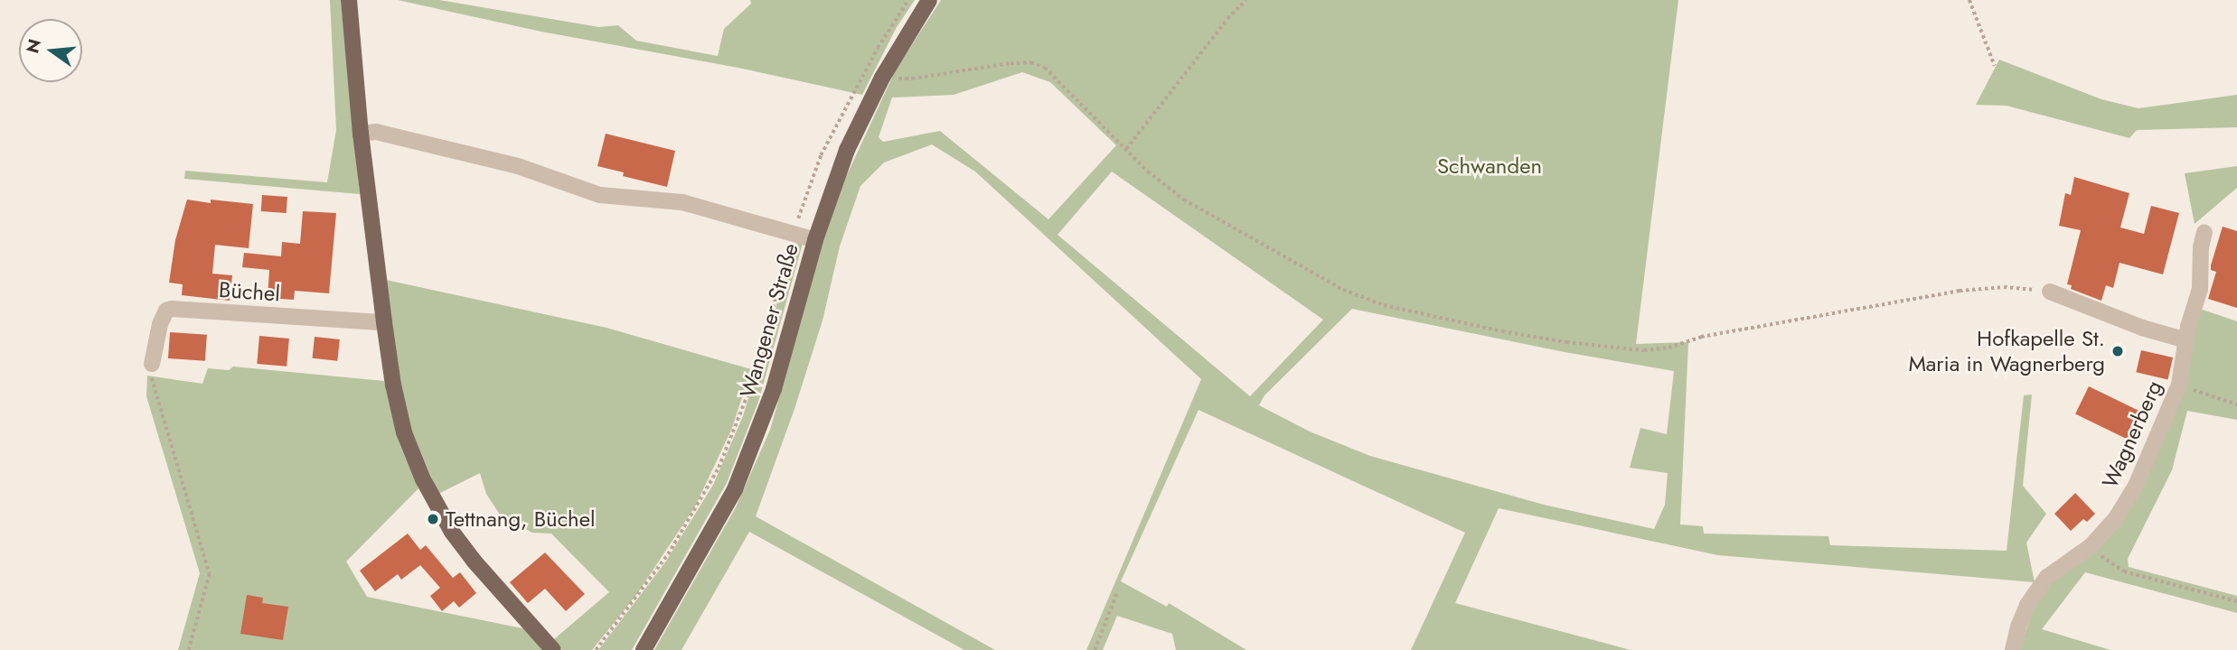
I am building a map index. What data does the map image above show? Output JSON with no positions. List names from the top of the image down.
{
  "streets": {
    "main road": ["Wangener Straße"],
    "street": ["Büchel", "Wagnerberg"]
  },
  "parks": ["Schwanden"],
  "places": ["Hofkapelle St. Maria in Wagnerberg", "Tettnang, Büchel"],
  "north": "left"
}
